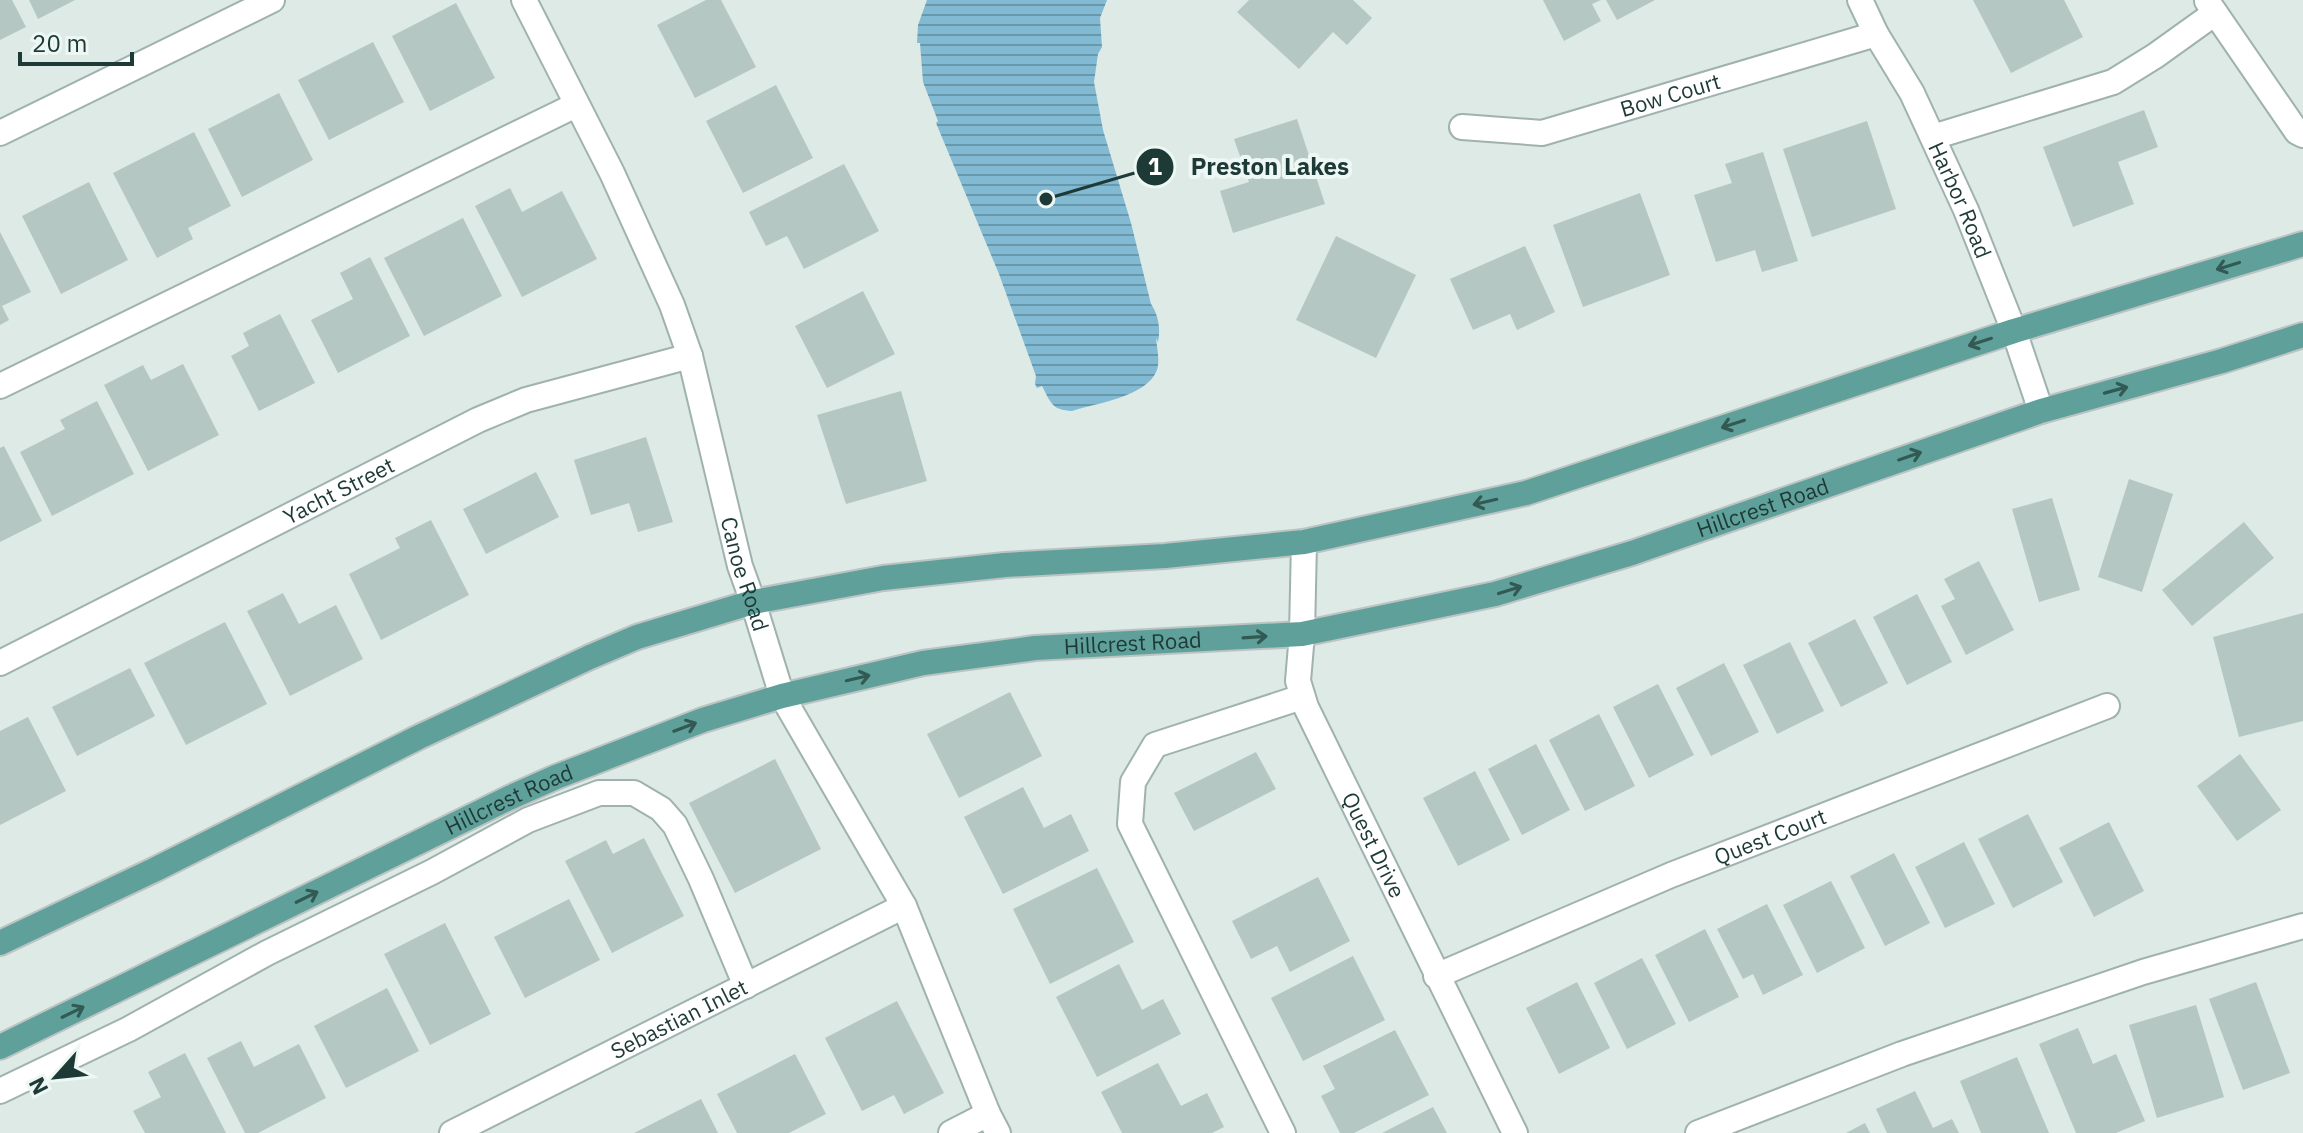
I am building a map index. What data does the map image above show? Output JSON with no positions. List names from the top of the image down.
{
  "streets": {
    "main road": ["Hillcrest Road"],
    "street": [
      "Bow Court",
      "Harbor Road",
      "Yacht Street",
      "Canoe Road",
      "Quest Court",
      "Quest Drive",
      "Sebastian Inlet"
    ]
  },
  "crossings": [
    ["Bow Court", "Harbor Road"],
    ["Harbor Road", "Hillcrest Road"],
    ["Yacht Street", "Canoe Road"],
    ["Hillcrest Road", "Canoe Road"],
    ["Hillcrest Road", "Quest Drive"],
    ["Canoe Road", "Sebastian Inlet"],
    ["Quest Court", "Quest Drive"]
  ],
  "places": ["Preston Lakes"],
  "scale_bar": "20 m",
  "north": "bottom left"
}
